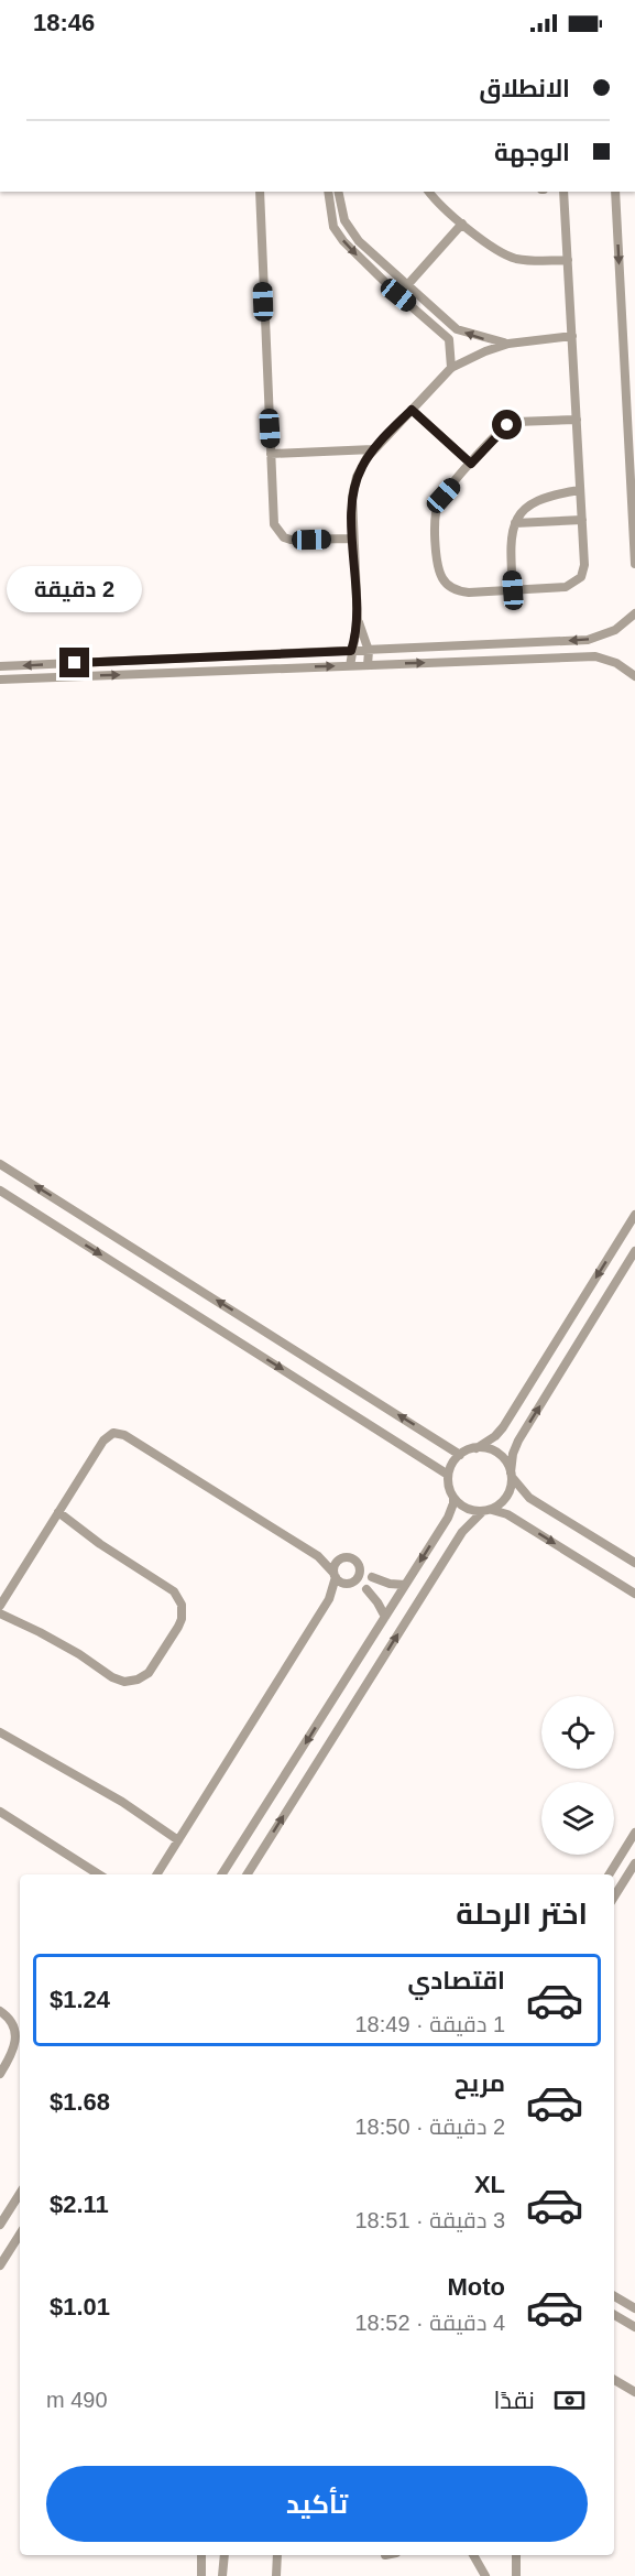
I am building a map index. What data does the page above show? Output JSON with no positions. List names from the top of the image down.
{
  "page": {
    "status": "18:46",
    "banner": ["الانطلاق", "الوجهة"],
    "bubble": "2 دقيقة",
    "heading": "اختر الرحلة",
    "list": [
      {
        "name": "اقتصادي",
        "note": "1 دقيقة · 18:49",
        "value": "$1.24"
      },
      {
        "name": "مريح",
        "note": "2 دقيقة · 18:50",
        "value": "$1.68"
      },
      {
        "name": "XL",
        "note": "3 دقيقة · 18:51",
        "value": "$2.11"
      },
      {
        "name": "Moto",
        "note": "4 دقيقة · 18:52",
        "value": "$1.01"
      }
    ],
    "pay": ["نقدًا", "490 m"],
    "buttons": "تأكيد"
  }
}
